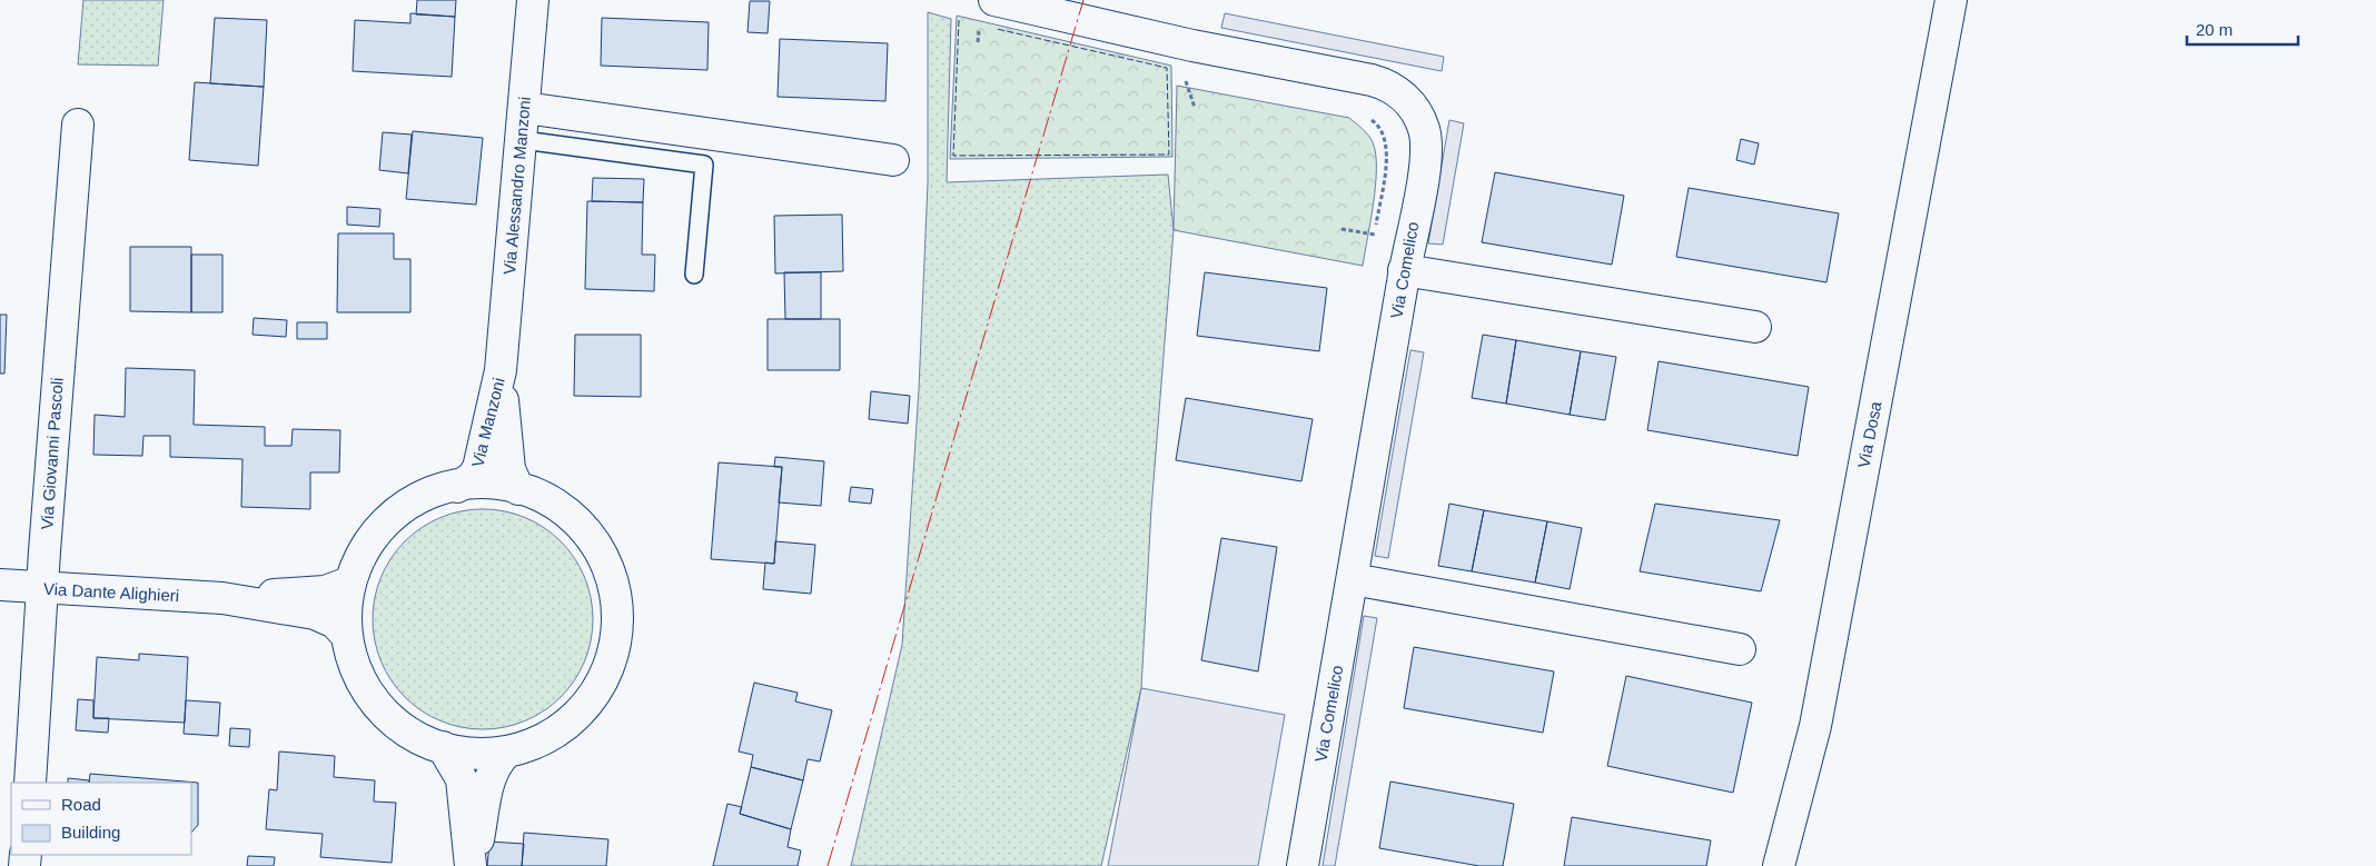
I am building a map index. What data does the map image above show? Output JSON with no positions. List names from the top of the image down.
{
  "streets": {
    "street": [
      "Via Alessandro Manzoni",
      "Via Comelico",
      "Via Manzoni",
      "Via Dosa",
      "Via Giovanni Pascoli",
      "Via Dante Alighieri"
    ]
  },
  "crossings": [
    ["Via Alessandro Manzoni", "Via Manzoni"],
    ["Via Giovanni Pascoli", "Via Dante Alighieri"]
  ],
  "legend": ["Road", "Building"],
  "scale_bar": "20 m"
}
